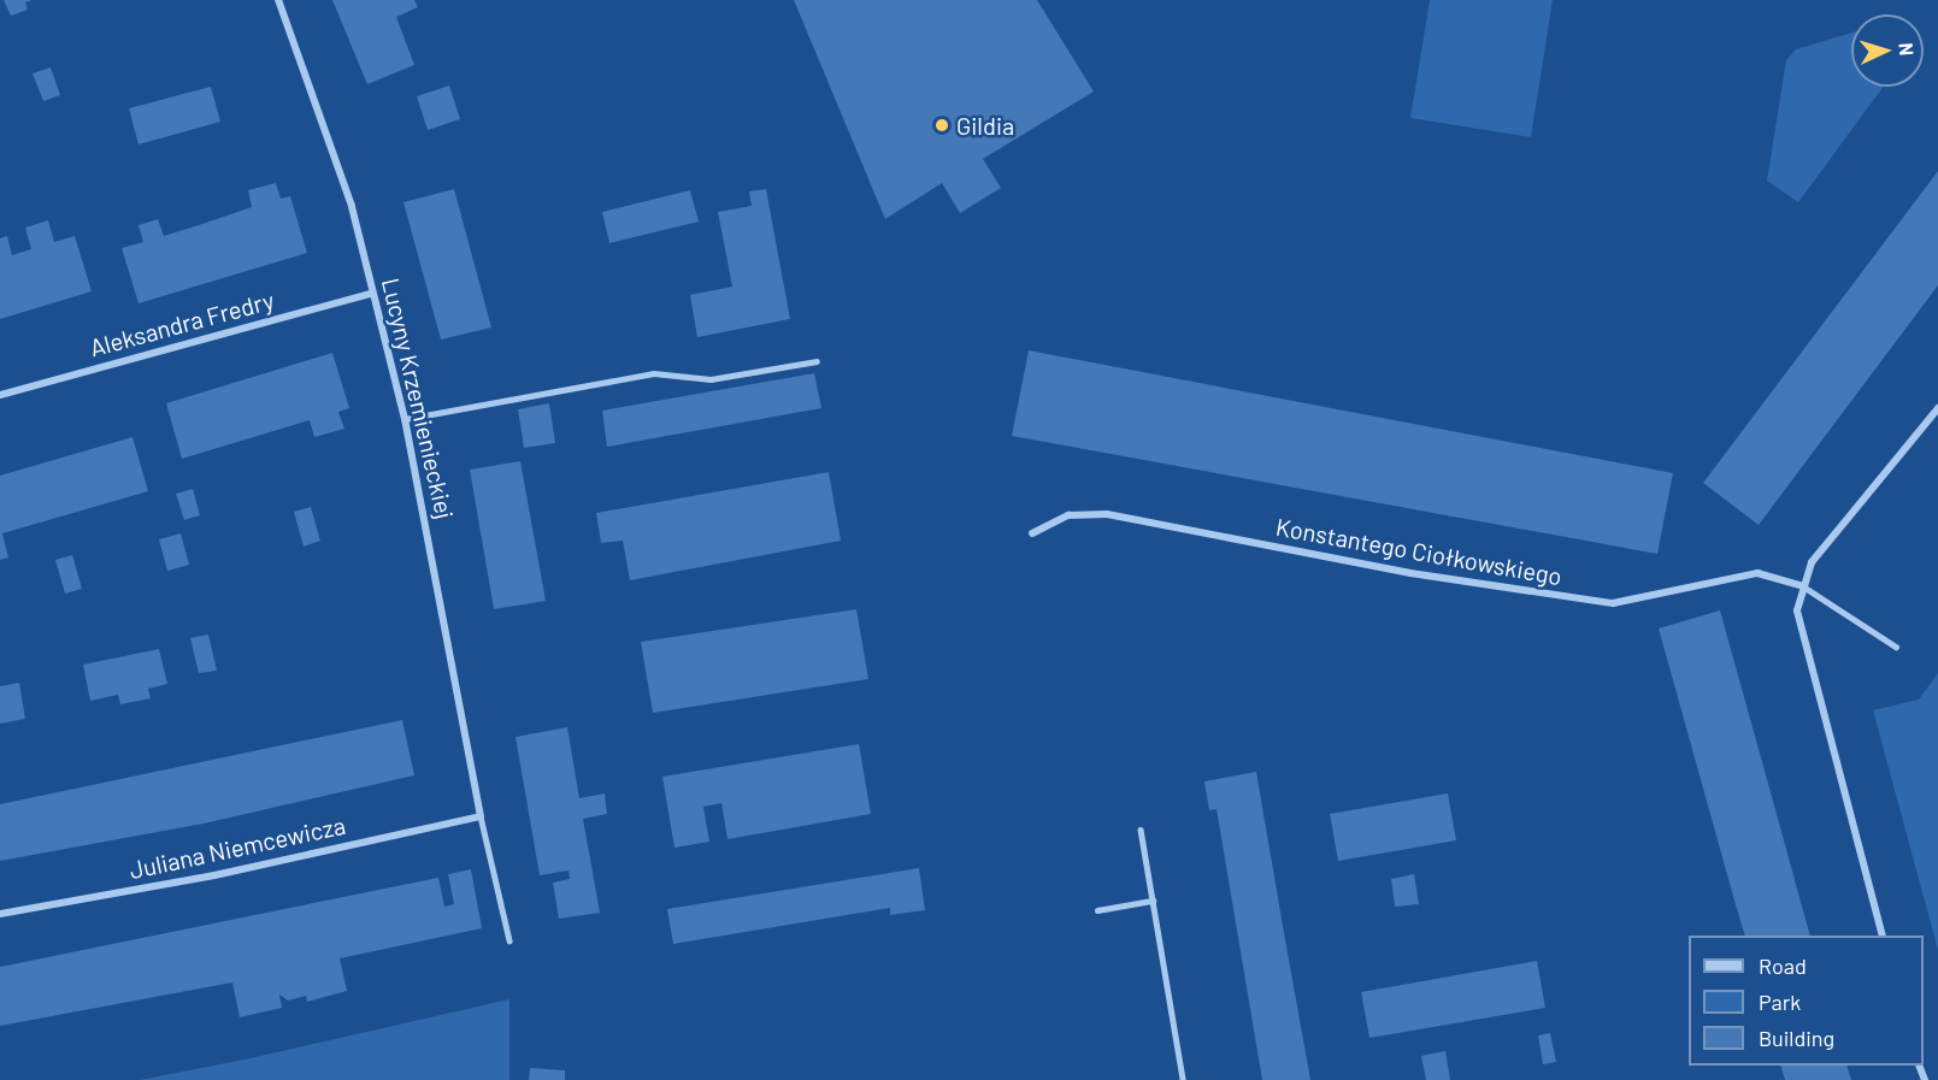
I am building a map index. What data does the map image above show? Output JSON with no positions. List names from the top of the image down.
{
  "streets": {
    "street": [
      "Aleksandra Fredry",
      "Lucyny Krzemienieckiej",
      "Konstantego Ciołkowskiego",
      "Juliana Niemcewicza"
    ]
  },
  "crossings": [
    ["Aleksandra Fredry", "Lucyny Krzemienieckiej"],
    ["Lucyny Krzemienieckiej", "Juliana Niemcewicza"]
  ],
  "places": ["Gildia"],
  "legend": ["Road", "Park", "Building"],
  "north": "right"
}
